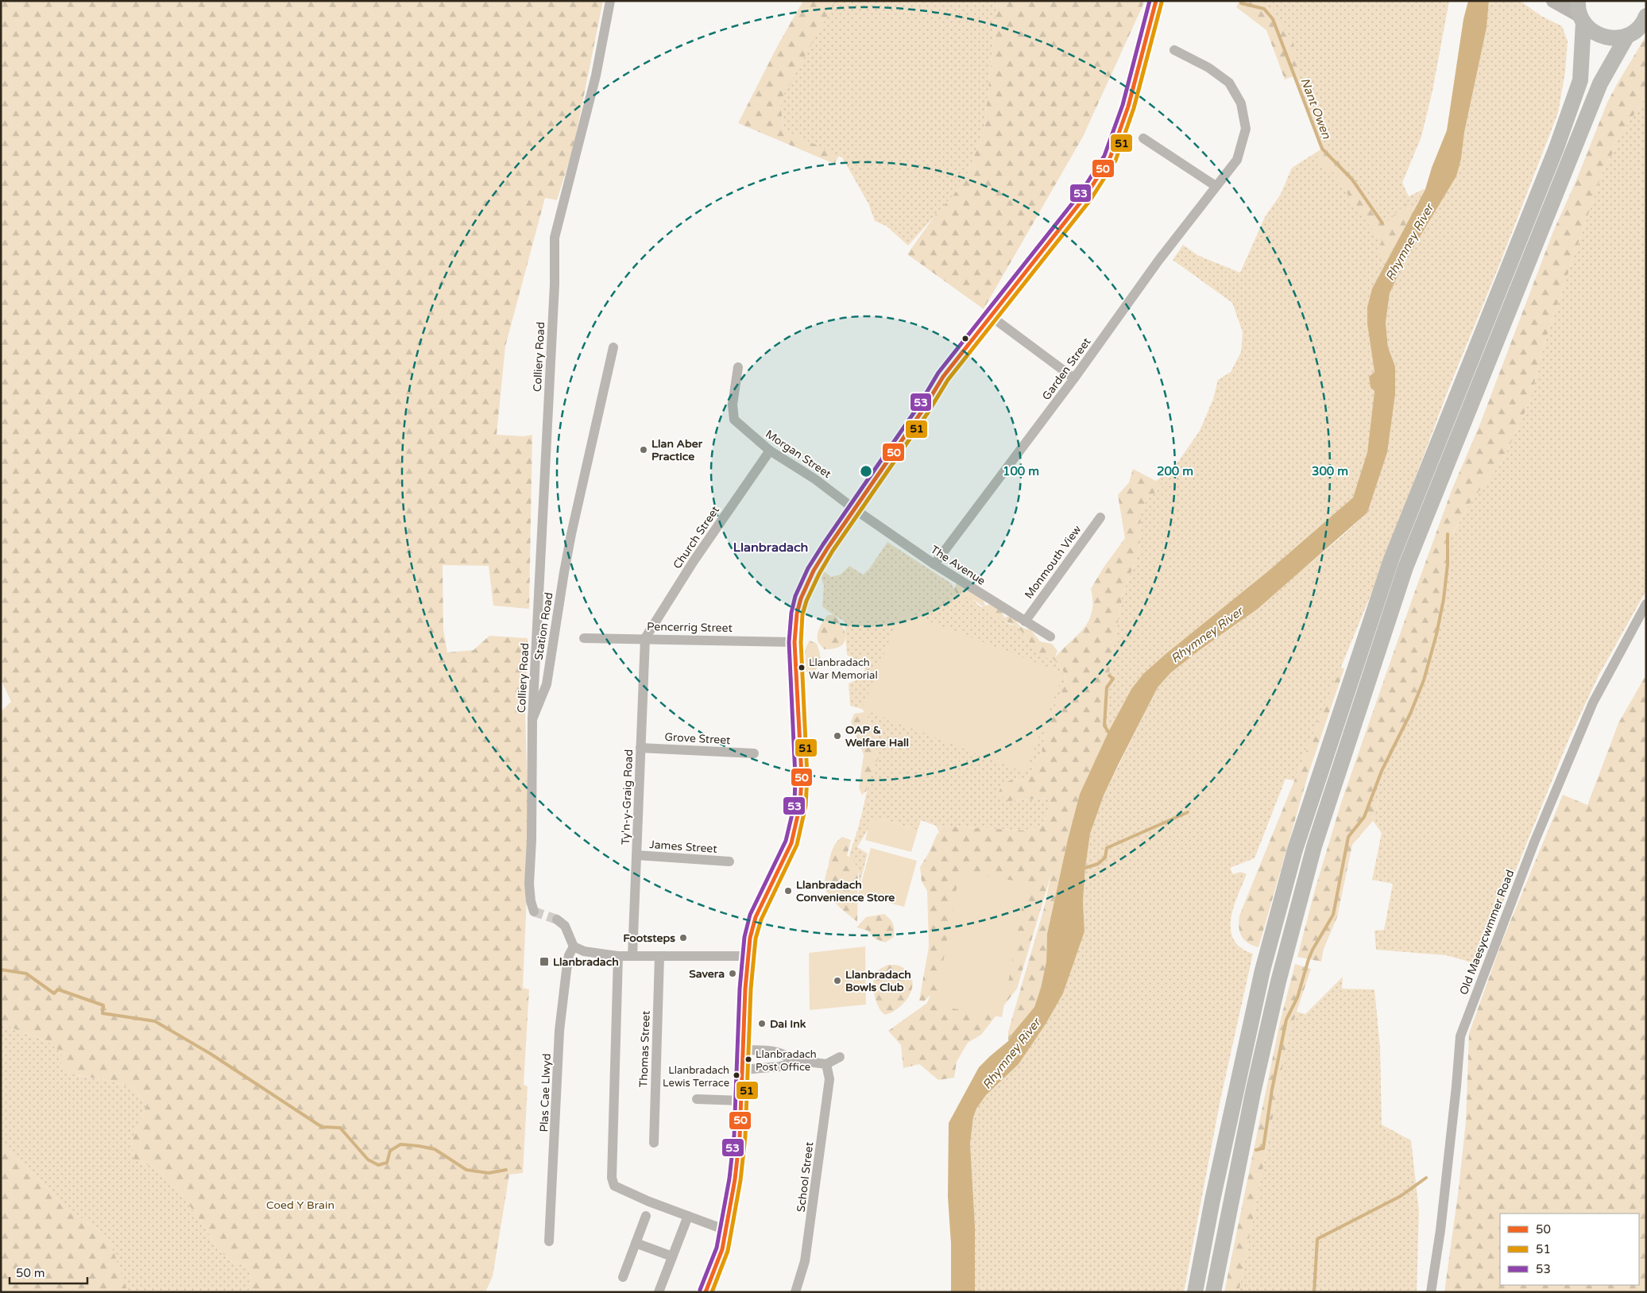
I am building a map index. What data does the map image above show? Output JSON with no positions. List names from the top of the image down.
{
  "streets": {
    "street": [
      "Colliery Road",
      "Garden Street",
      "Morgan Street",
      "Church Street",
      "Monmouth View",
      "The Avenue",
      "Station Road",
      "Pencerrig Street",
      "Grove Street",
      "Ty'n-y-Graig Road",
      "James Street",
      "Old Maesycwmmer Road",
      "Thomas Street",
      "Plas Cae Llwyd",
      "School Street"
    ]
  },
  "crossings": [
    ["Colliery Road", "Station Road"],
    ["Garden Street", "The Avenue"],
    ["Morgan Street", "Church Street"],
    ["Morgan Street", "The Avenue"],
    ["Church Street", "Pencerrig Street"],
    ["Church Street", "Ty'n-y-Graig Road"],
    ["Monmouth View", "The Avenue"],
    ["Pencerrig Street", "Ty'n-y-Graig Road"],
    ["Grove Street", "Ty'n-y-Graig Road"],
    ["Ty'n-y-Graig Road", "James Street"]
  ],
  "districts": ["Llanbradach"],
  "water": ["Nant Owen", "Rhymney River"],
  "parks": ["Coed Y Brain"],
  "places": {
    "other": [
      "Llan Aber Practice",
      "Llanbradach War Memorial",
      "OAP & Welfare Hall",
      "Llanbradach Convenience Store",
      "Footsteps",
      "Savera",
      "Llanbradach Bowls Club",
      "Dai Ink",
      "Llanbradach Post Office",
      "Llanbradach Lewis Terrace"
    ],
    "transit": ["Llanbradach"]
  },
  "lines": ["transit line 50", "transit line 53", "transit line 51"],
  "legend": ["50", "51", "53"],
  "scale_bar": "50 m",
  "rings": ["100 m", "200 m", "300 m"]
}
